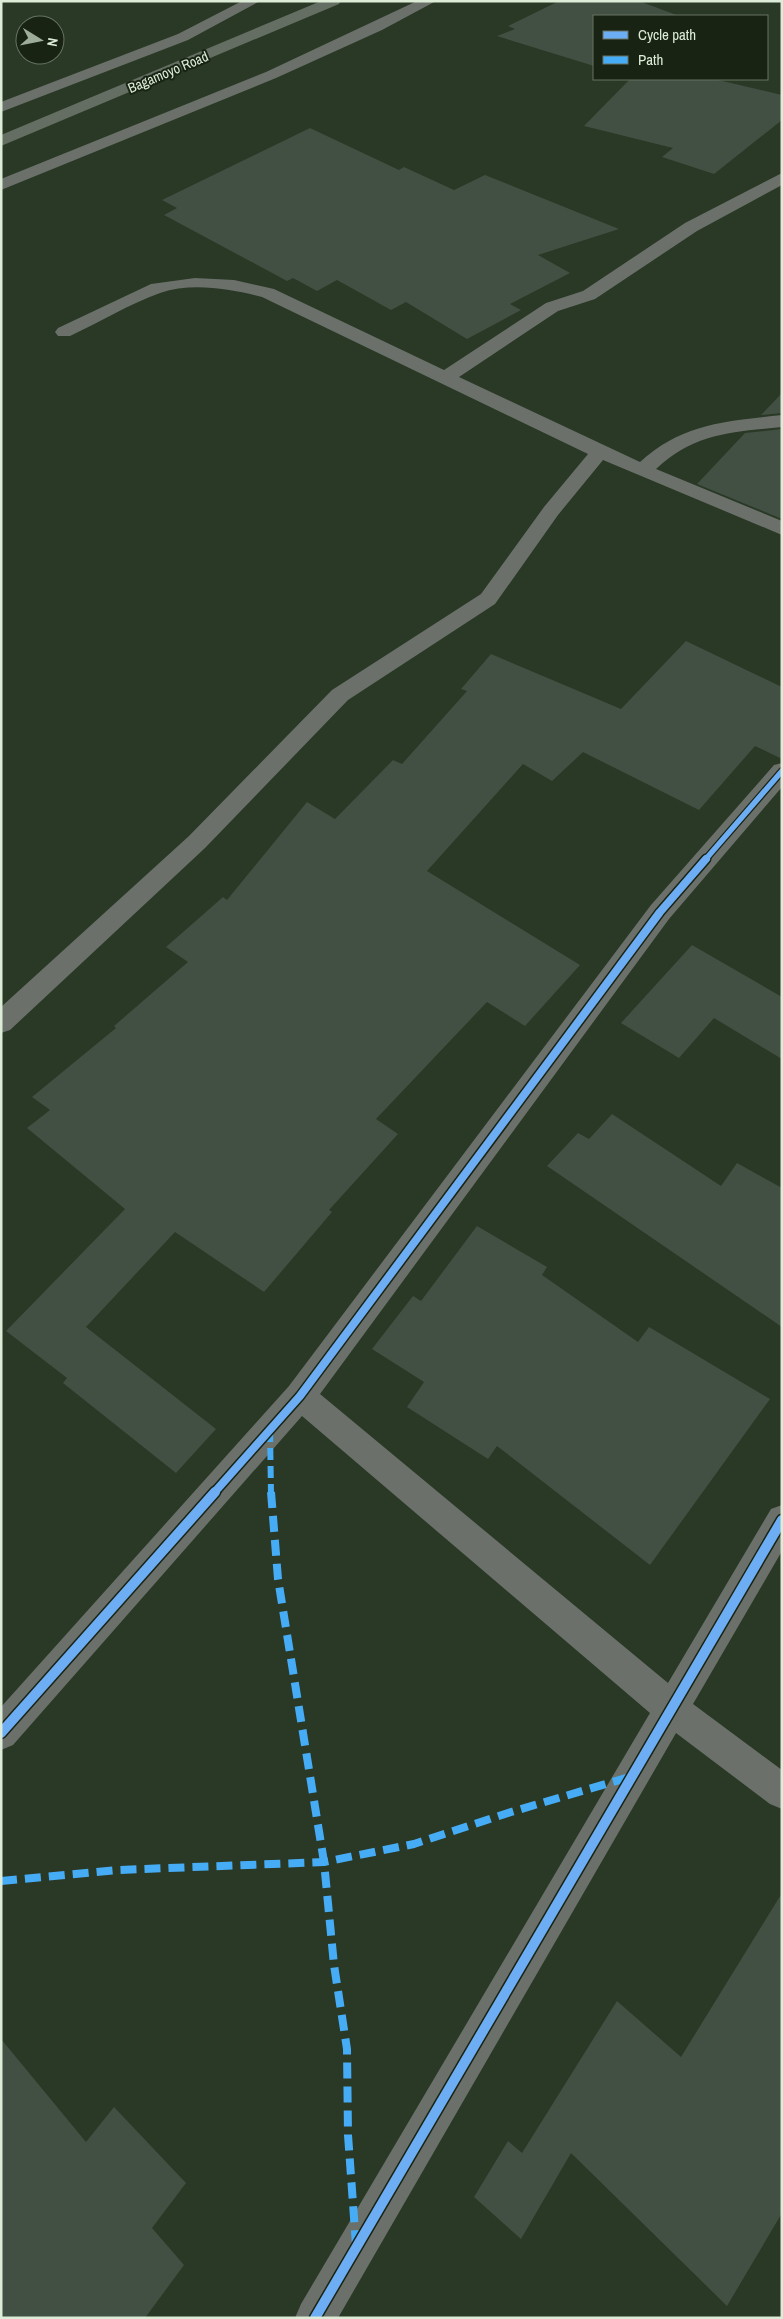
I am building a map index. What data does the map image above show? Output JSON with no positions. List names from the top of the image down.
{
  "streets": {
    "highway": ["Bagamoyo Road"]
  },
  "legend": ["Cycle path", "Path"],
  "north": "right"
}
